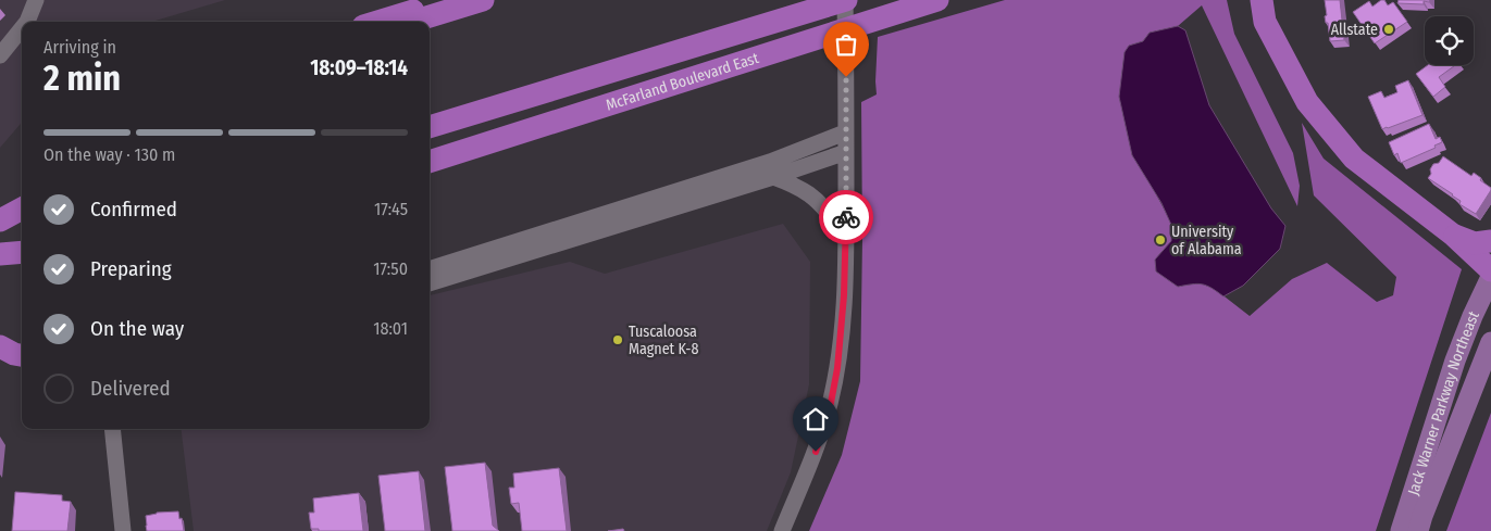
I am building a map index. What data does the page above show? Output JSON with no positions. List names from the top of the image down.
{
  "streets": {
    "highway": ["McFarland Boulevard East"],
    "main road": ["Jack Warner Parkway Northeast"]
  },
  "places": ["Allstate", "University of Alabama", "Tuscaloosa Magnet K-8"],
  "page": {
    "heading": ["2 min", "Arriving in", "18:09–18:14"],
    "bar": "On the way · 130 m",
    "list": [
      ["Confirmed", "17:45"],
      ["Preparing", "17:50"],
      ["On the way", "18:01"],
      "Delivered"
    ]
  }
}
